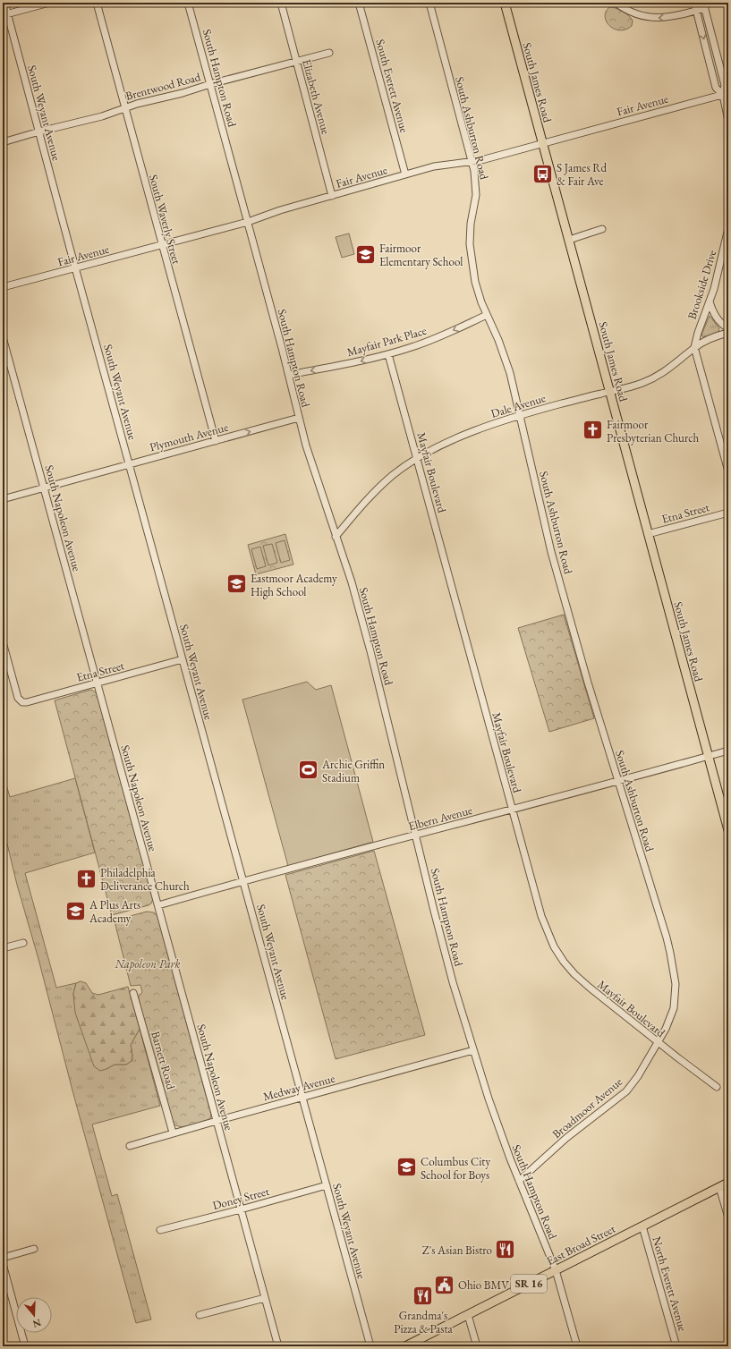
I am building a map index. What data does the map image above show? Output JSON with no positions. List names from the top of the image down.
{
  "streets": {
    "main road": ["South James Road", "East Broad Street", "SR 16"],
    "street": [
      "South Hampton Road",
      "Brentwood Road",
      "South Everett Avenue",
      "Elizabeth Avenue",
      "Fair Avenue",
      "South Weyant Avenue",
      "South Ashburton Road",
      "South Waverly Street",
      "Brookside Drive",
      "Mayfair Park Place",
      "Dale Avenue",
      "Plymouth Avenue",
      "Mayfair Boulevard",
      "Etna Street",
      "South Napoleon Avenue",
      "Elbern Avenue",
      "Barnett Road",
      "Medway Avenue",
      "Broadmoor Avenue",
      "Doney Street",
      "North Everett Avenue"
    ]
  },
  "crossings": [
    ["South Hampton Road", "Brentwood Road"],
    ["South Hampton Road", "Fair Avenue"],
    ["South Hampton Road", "Mayfair Park Place"],
    ["South Hampton Road", "Dale Avenue"],
    ["South Hampton Road", "Plymouth Avenue"],
    ["South Hampton Road", "Elbern Avenue"],
    ["South Hampton Road", "Medway Avenue"],
    ["South Hampton Road", "Broadmoor Avenue"],
    ["South Hampton Road", "East Broad Street"],
    ["South James Road", "Fair Avenue"],
    ["South James Road", "Dale Avenue"],
    ["South James Road", "Etna Street"],
    ["South James Road", "Elbern Avenue"],
    ["Brentwood Road", "Elizabeth Avenue"],
    ["Brentwood Road", "South Weyant Avenue"],
    ["Brentwood Road", "South Waverly Street"],
    ["South Everett Avenue", "Fair Avenue"],
    ["Elizabeth Avenue", "Fair Avenue"],
    ["Fair Avenue", "South Weyant Avenue"],
    ["Fair Avenue", "South Ashburton Road"],
    ["Fair Avenue", "South Waverly Street"],
    ["South Weyant Avenue", "Plymouth Avenue"],
    ["South Weyant Avenue", "Etna Street"],
    ["South Weyant Avenue", "Elbern Avenue"],
    ["South Weyant Avenue", "Medway Avenue"],
    ["South Weyant Avenue", "Doney Street"],
    ["South Ashburton Road", "Mayfair Park Place"],
    ["South Ashburton Road", "Dale Avenue"],
    ["South Ashburton Road", "Mayfair Boulevard"],
    ["South Ashburton Road", "Elbern Avenue"],
    ["South Ashburton Road", "Broadmoor Avenue"],
    ["South Waverly Street", "Plymouth Avenue"],
    ["Brookside Drive", "Dale Avenue"],
    ["Mayfair Park Place", "Mayfair Boulevard"],
    ["Dale Avenue", "Mayfair Boulevard"],
    ["Plymouth Avenue", "South Napoleon Avenue"],
    ["Mayfair Boulevard", "Elbern Avenue"],
    ["Mayfair Boulevard", "Broadmoor Avenue"],
    ["Etna Street", "South Napoleon Avenue"],
    ["South Napoleon Avenue", "Elbern Avenue"],
    ["South Napoleon Avenue", "Medway Avenue"],
    ["South Napoleon Avenue", "Doney Street"],
    ["Barnett Road", "Medway Avenue"],
    ["East Broad Street", "North Everett Avenue"]
  ],
  "one_way": ["Mayfair Park Place"],
  "parks": ["Napoleon Park"],
  "places": {
    "bus stop": ["S James Rd & Fair Ave"],
    "school or university": [
      "Fairmoor Elementary School",
      "Eastmoor Academy High School",
      "A Plus Arts Academy",
      "Columbus City School for Boys"
    ],
    "church": ["Fairmoor Presbyterian Church", "Philadelphia Deliverance Church"],
    "sports": ["Archie Griffin Stadium"],
    "restaurant": ["Z's Asian Bistro", "Grandma's Pizza & Pasta"],
    "public building": ["Ohio BMV"]
  },
  "north": "bottom"
}
